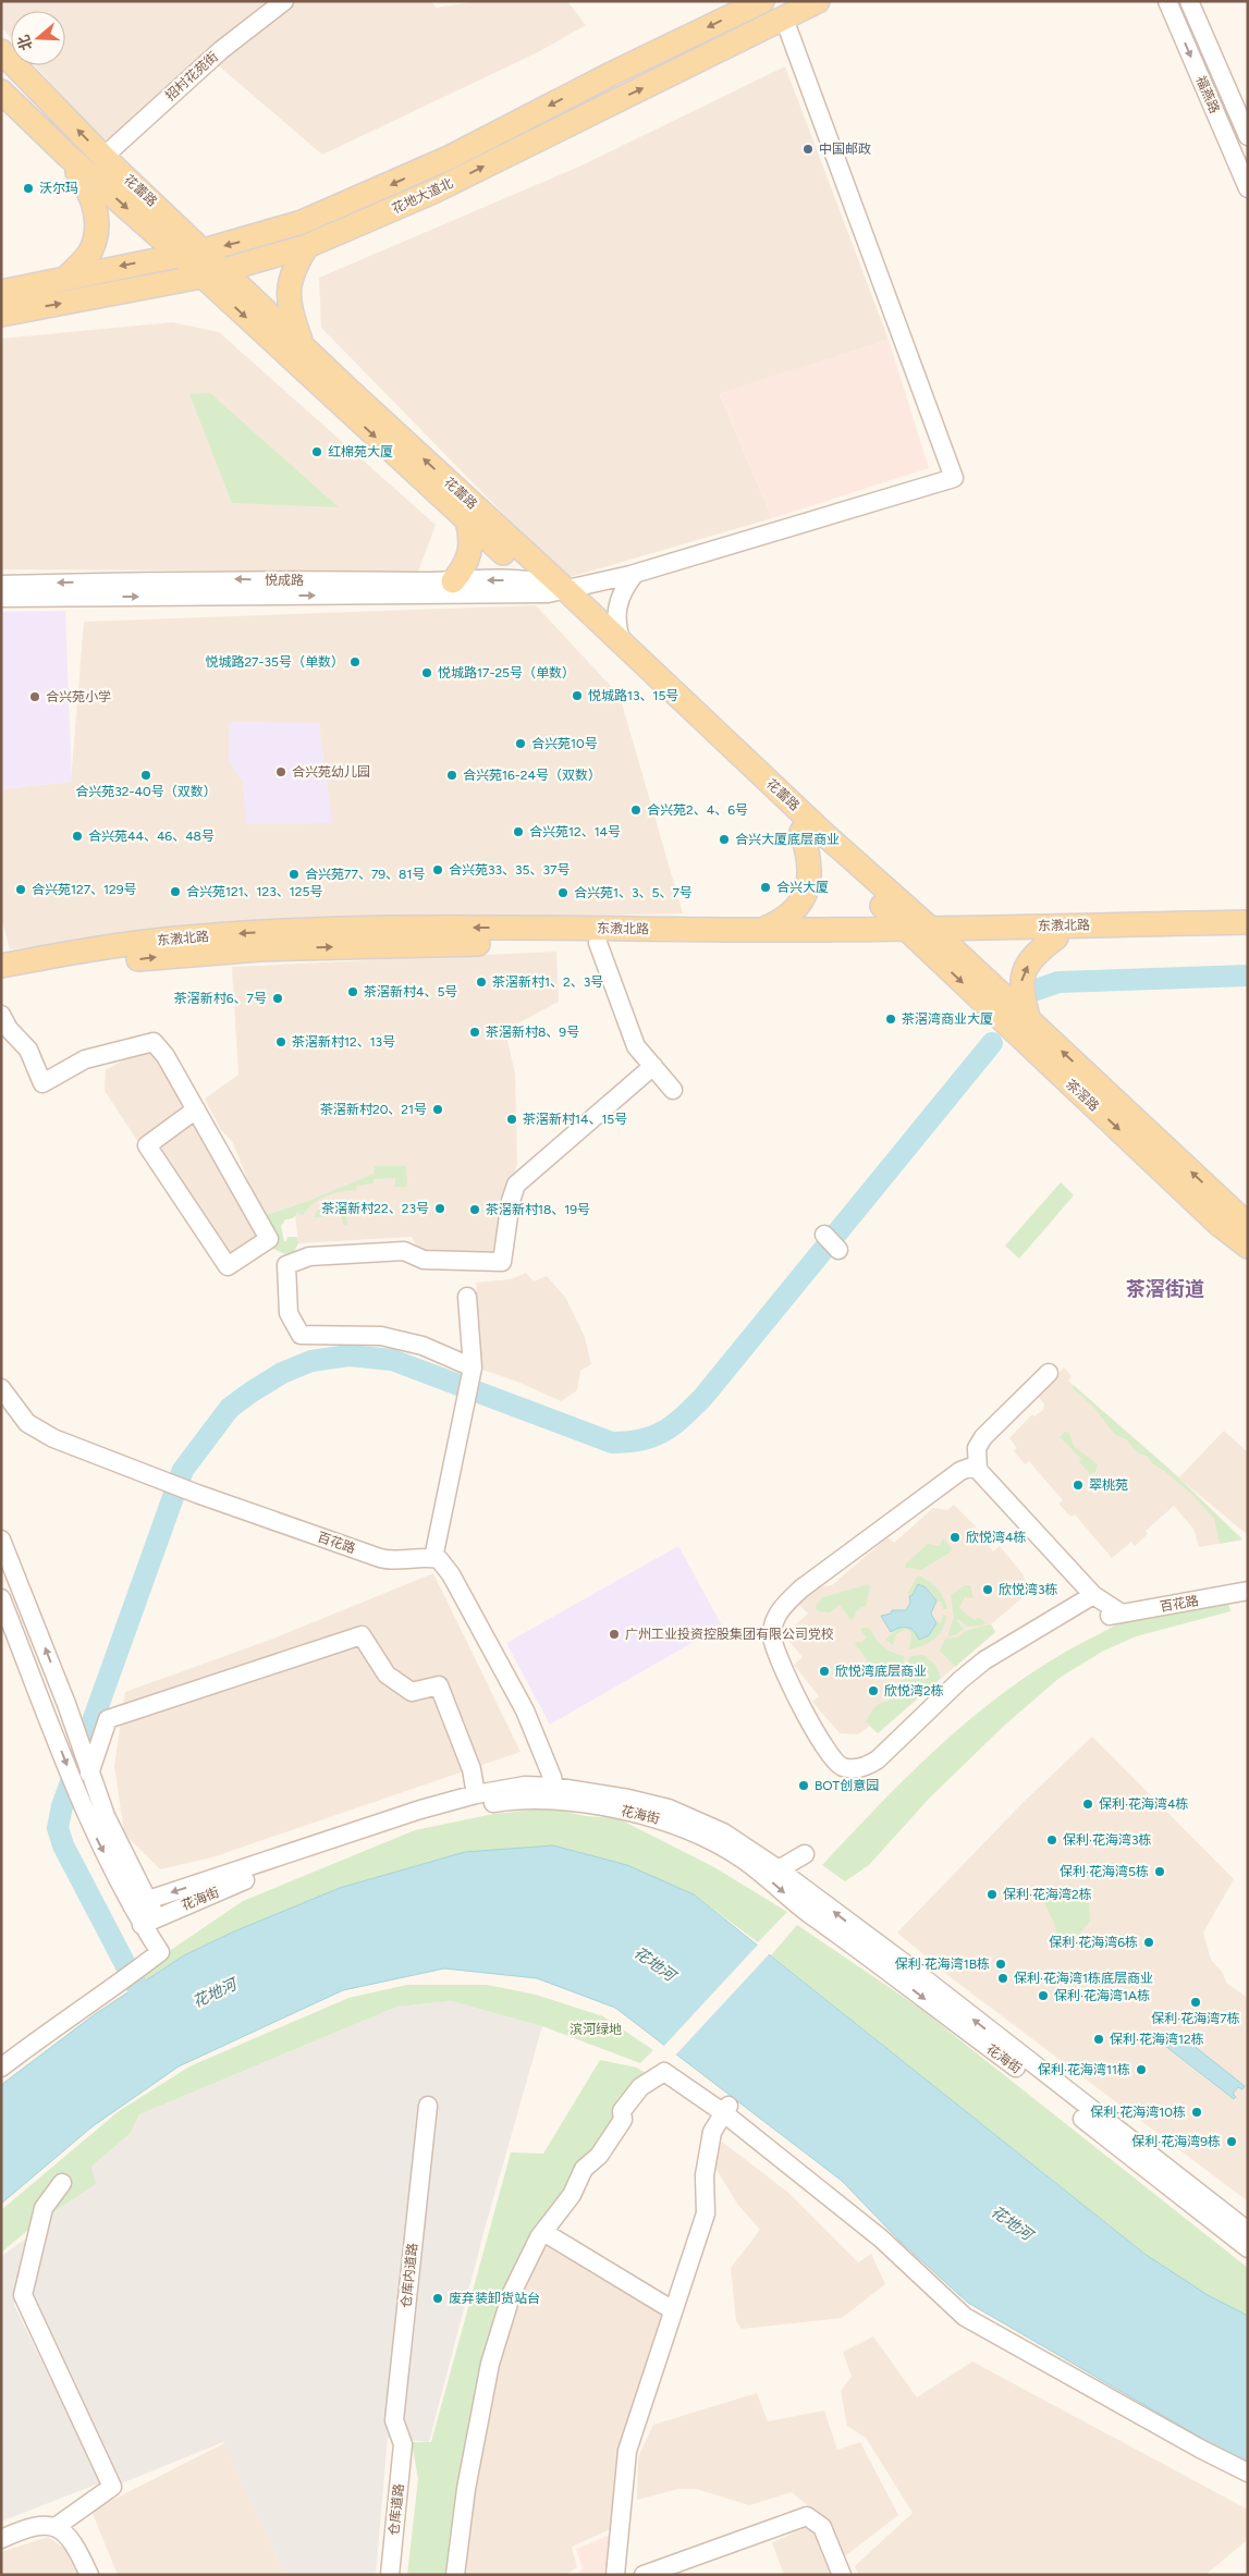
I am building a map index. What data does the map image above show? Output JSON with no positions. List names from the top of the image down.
{
  "streets": {
    "main road": [
      "花蕾路",
      "花地大道北",
      "东漖北路",
      "茶滘路"
    ],
    "street": [
      "招村花苑街",
      "福燕路",
      "悦成路",
      "百花路",
      "花海街",
      "仓库内道路",
      "仓库道路"
    ]
  },
  "crossings": [
    ["招村花苑街", "花蕾路"],
    ["花蕾路", "花地大道北"],
    ["花蕾路", "悦成路"],
    ["花蕾路", "东漖北路"],
    ["花蕾路", "茶滘路"],
    ["东漖北路", "茶滘路"],
    ["仓库内道路", "仓库道路"]
  ],
  "districts": ["茶滘街道"],
  "water": ["花地河"],
  "parks": ["滨河绿地"],
  "places": [
    "中国邮政",
    "沃尔玛",
    "红棉苑大厦",
    "悦城路27-35号（单数）",
    "悦城路17-25号（单数）",
    "悦城路13、15号",
    "合兴苑小学",
    "合兴苑10号",
    "合兴苑幼儿园",
    "合兴苑32-40号（双数）",
    "合兴苑16-24号（双数）",
    "合兴苑2、4、6号",
    "合兴苑12、14号",
    "合兴苑44、46、48号",
    "合兴大厦底层商业",
    "合兴苑33、35、37号",
    "合兴苑77、79、81号",
    "合兴大厦",
    "合兴苑127、129号",
    "合兴苑121、123、125号",
    "合兴苑1、3、5、7号",
    "茶滘新村1、2、3号",
    "茶滘新村4、5号",
    "茶滘新村6、7号",
    "茶滘湾商业大厦",
    "茶滘新村8、9号",
    "茶滘新村12、13号",
    "茶滘新村20、21号",
    "茶滘新村14、15号",
    "茶滘新村22、23号",
    "茶滘新村18、19号",
    "翠桃苑",
    "欣悦湾4栋",
    "欣悦湾3栋",
    "广州工业投资控股集团有限公司党校",
    "欣悦湾底层商业",
    "欣悦湾2栋",
    "BOT创意园",
    "保利·花海湾4栋",
    "保利·花海湾3栋",
    "保利·花海湾5栋",
    "保利·花海湾2栋",
    "保利·花海湾6栋",
    "保利·花海湾1B栋",
    "保利·花海湾1栋底层商业",
    "保利·花海湾1A栋",
    "保利·花海湾7栋",
    "保利·花海湾12栋",
    "保利·花海湾11栋",
    "保利·花海湾10栋",
    "保利·花海湾9栋",
    "废弃装卸货站台"
  ],
  "north": "left"
}
